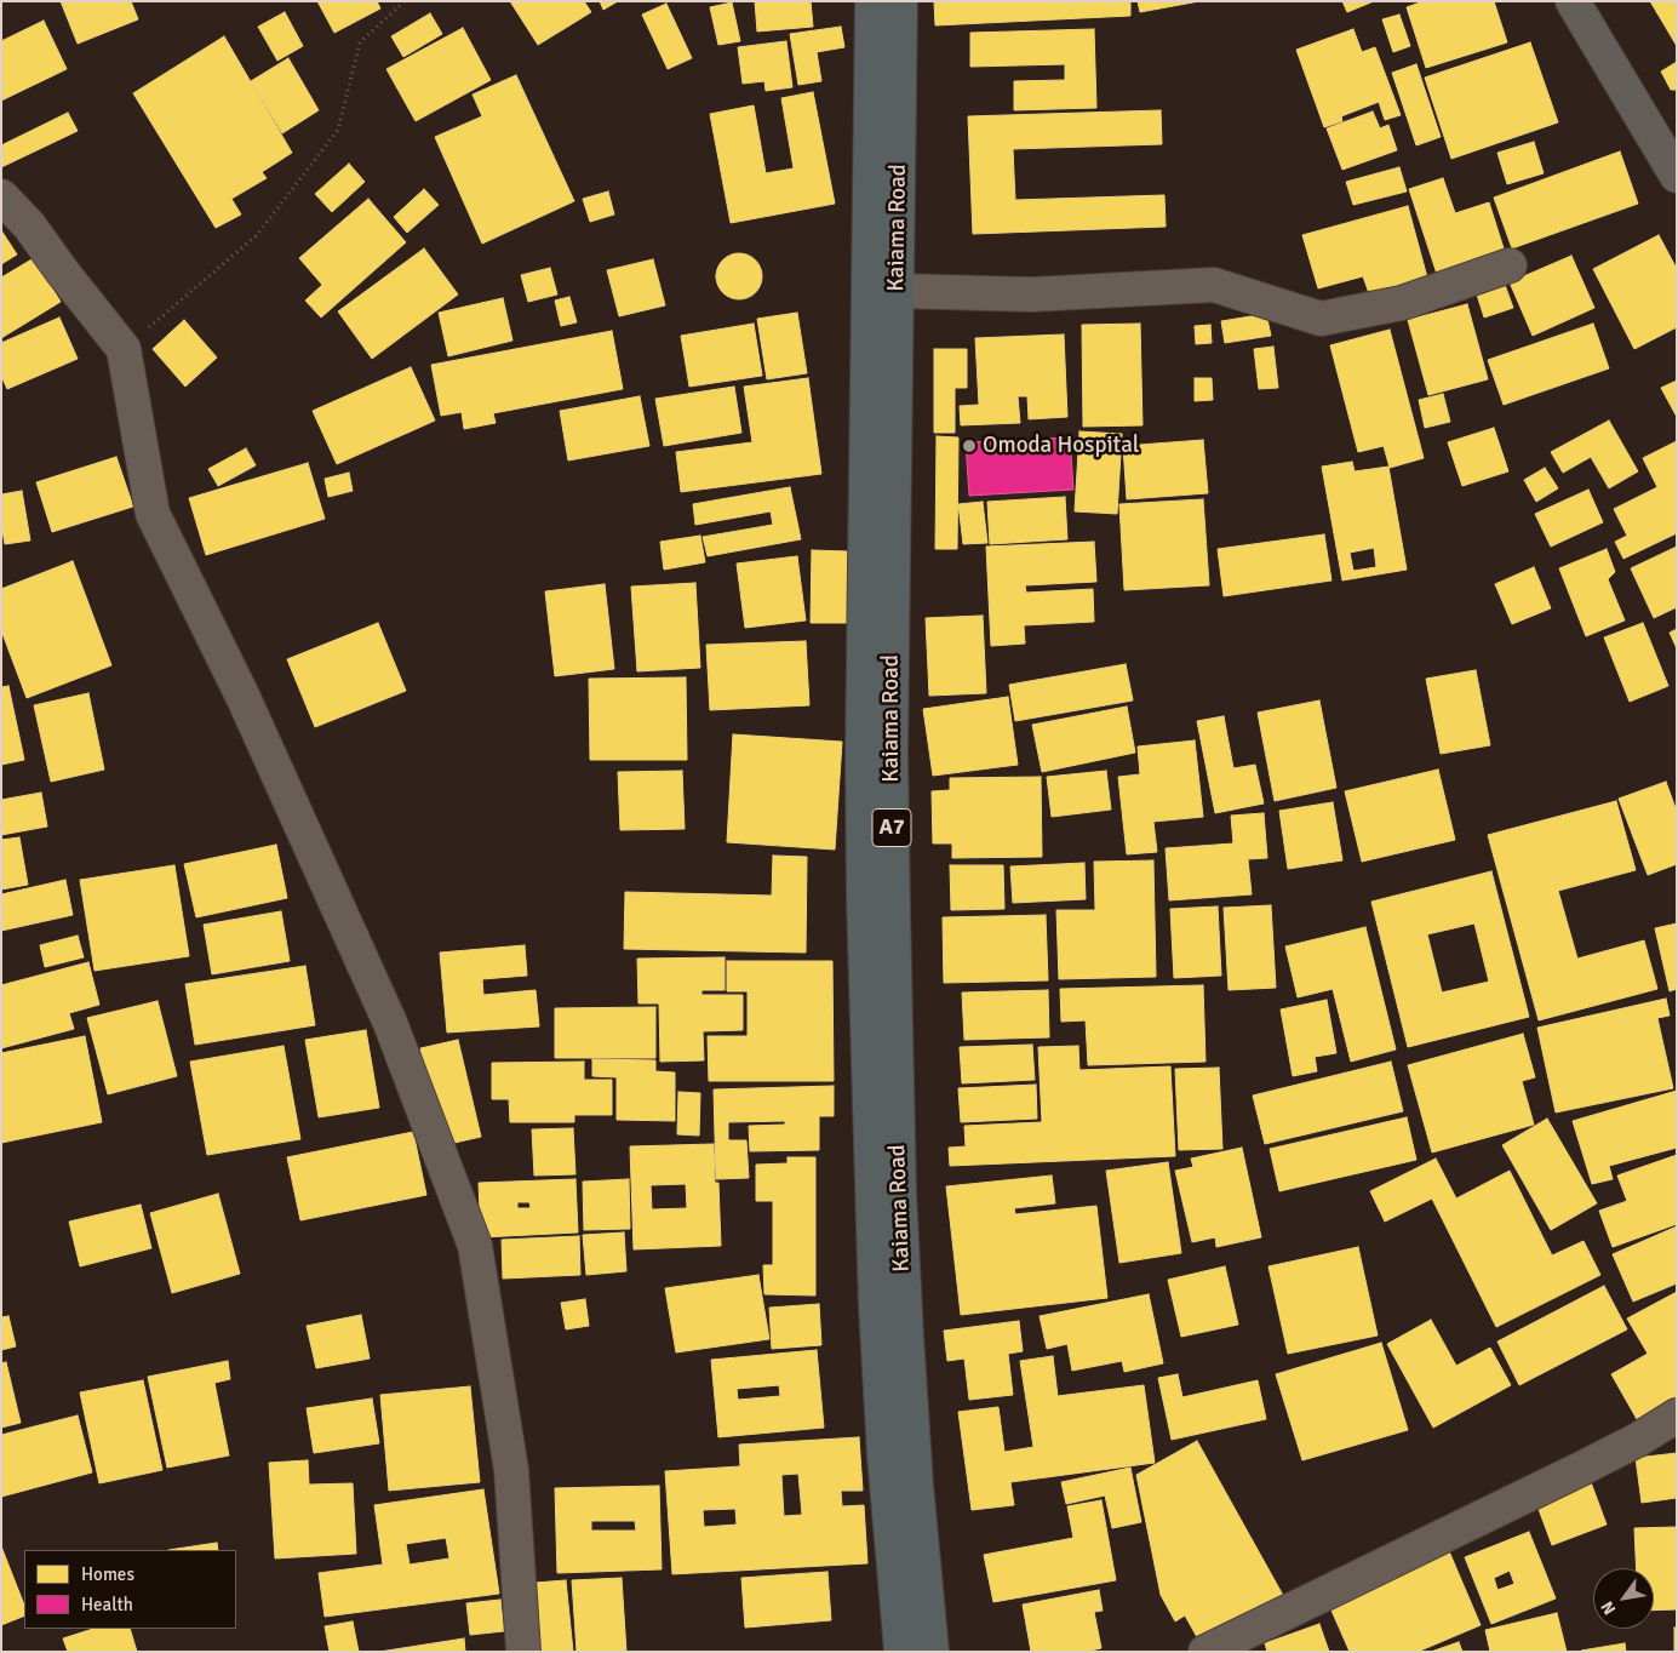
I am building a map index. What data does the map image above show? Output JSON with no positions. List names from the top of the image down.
{
  "streets": {
    "highway": ["Kaiama Road", "A7"]
  },
  "places": ["Omoda Hospital"],
  "legend": ["Homes", "Health"],
  "north": "bottom left"
}
